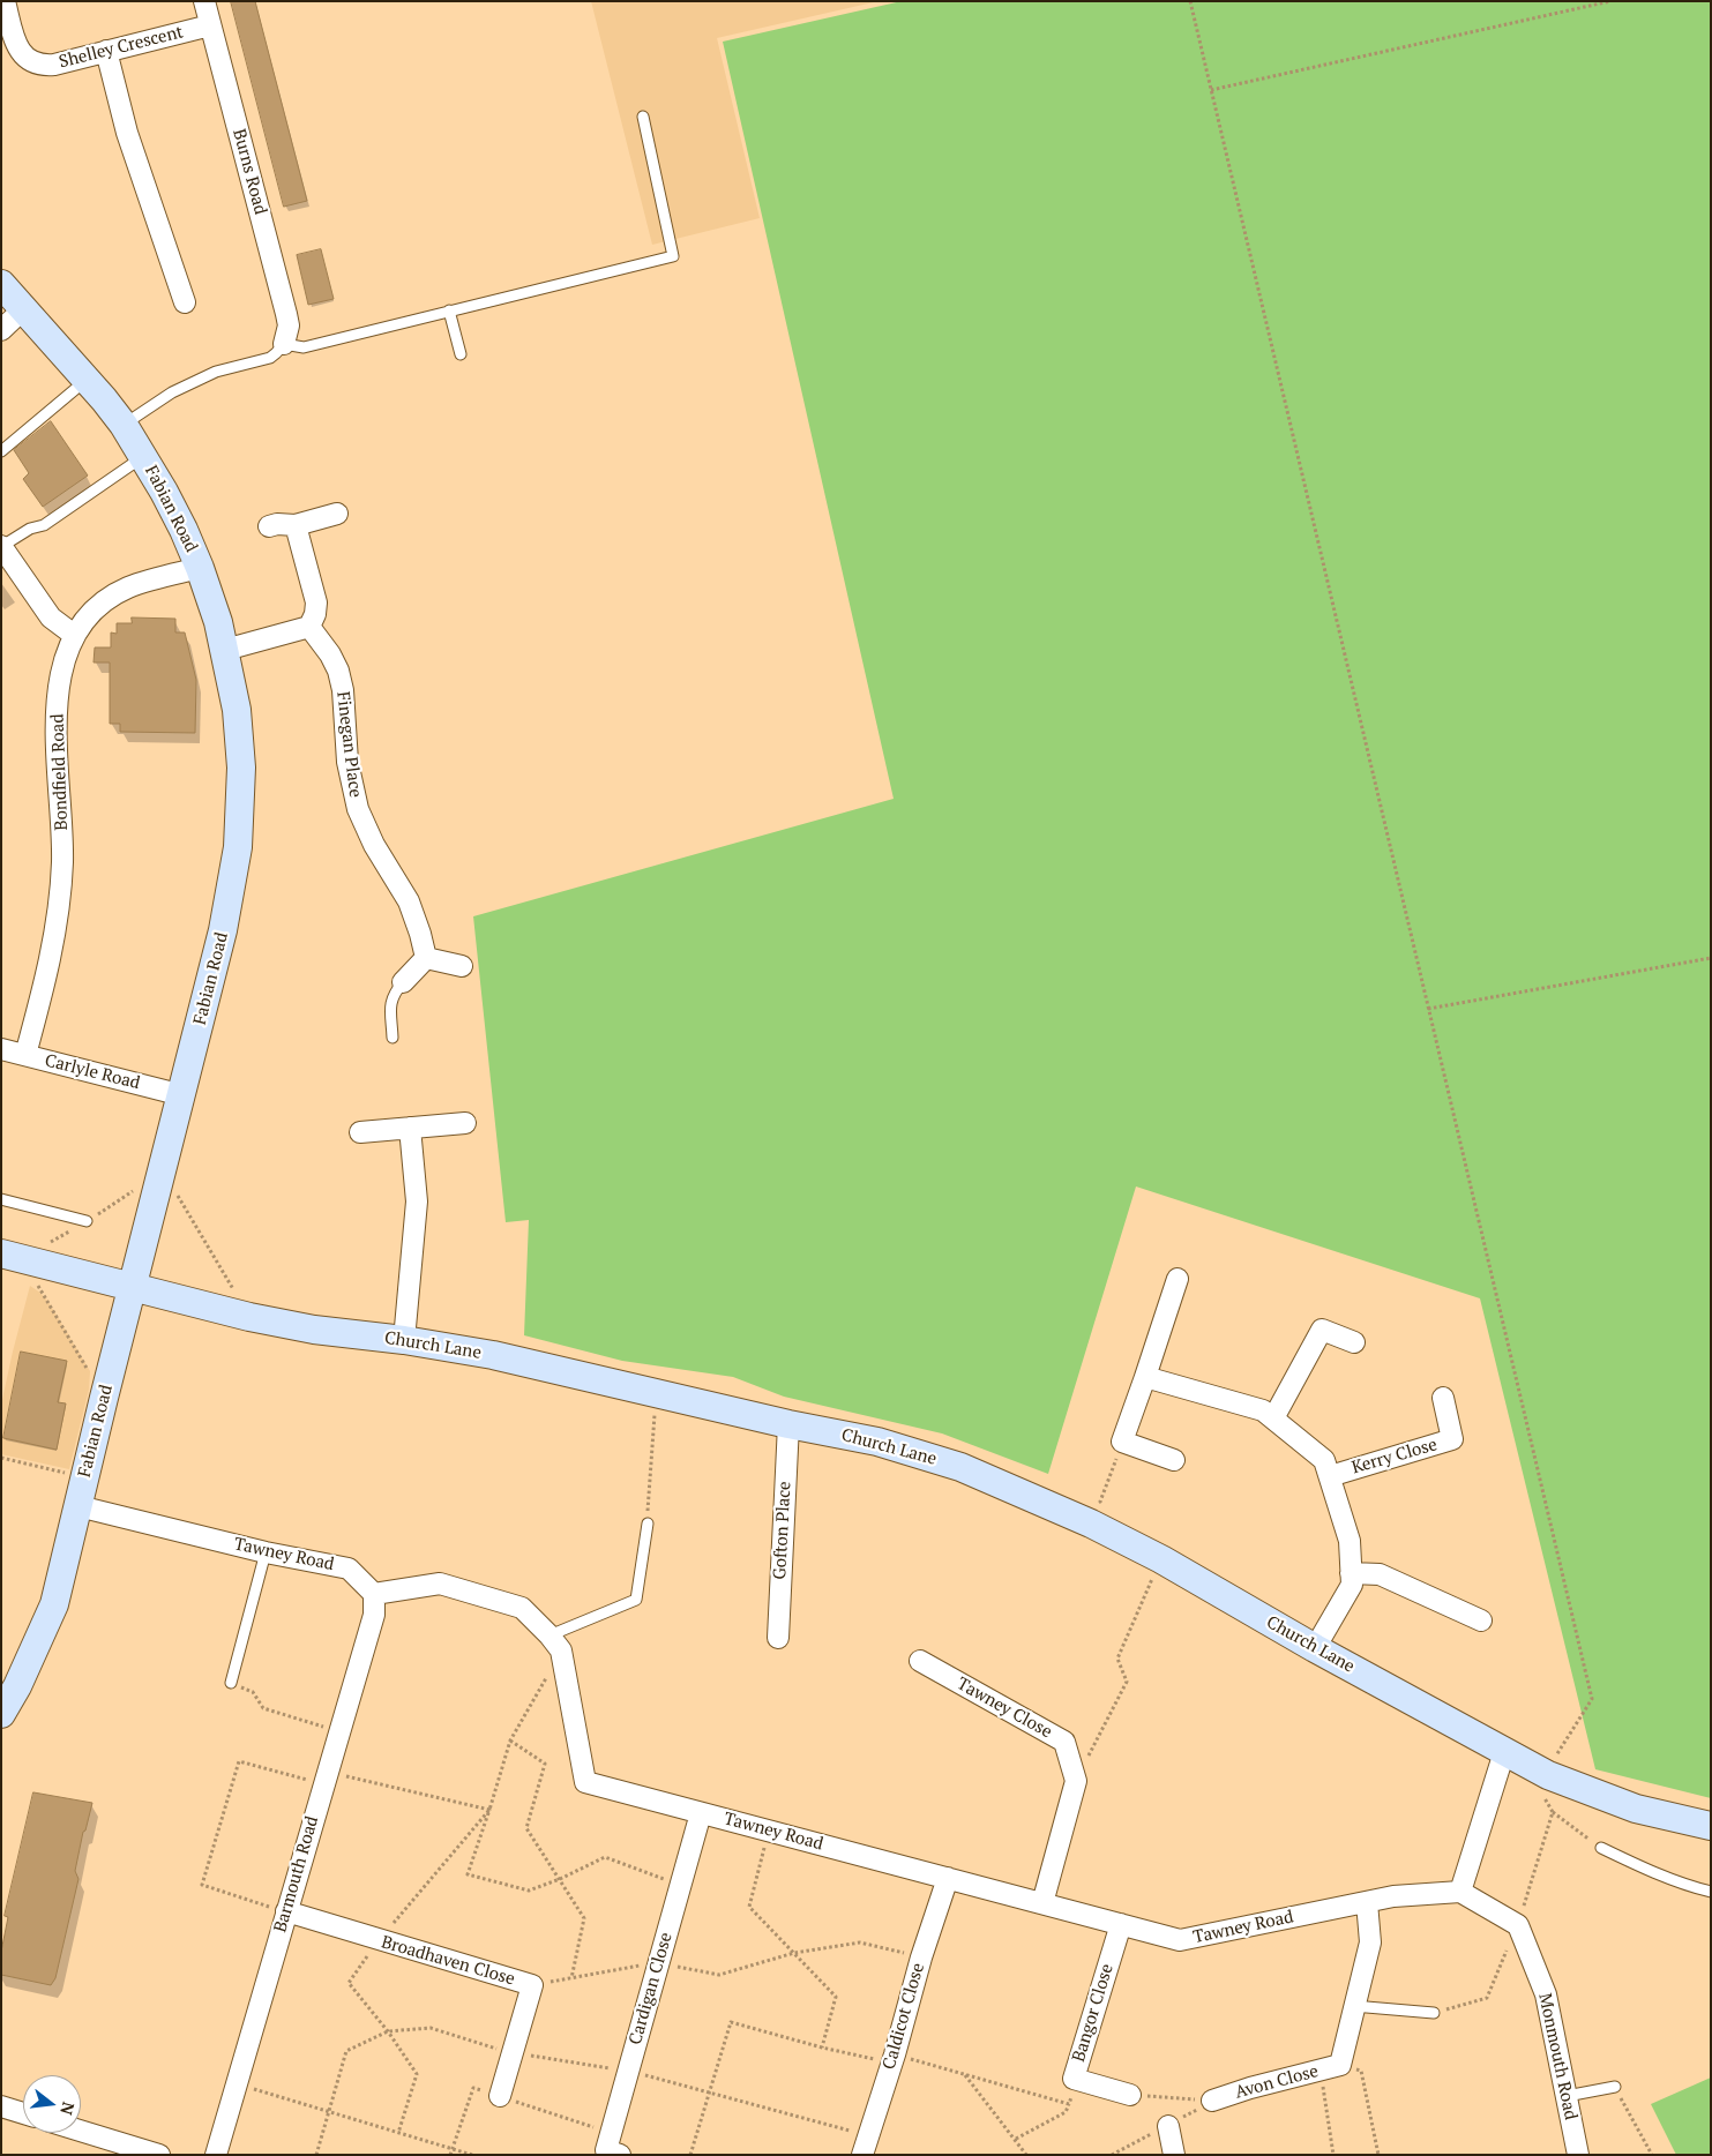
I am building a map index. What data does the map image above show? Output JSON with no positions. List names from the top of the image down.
{
  "streets": {
    "street": [
      "Shelley Crescent",
      "Burns Road",
      "Fabian Road",
      "Finegan Place",
      "Bondfield Road",
      "Carlyle Road",
      "Church Lane",
      "Kerry Close",
      "Gofton Place",
      "Tawney Road",
      "Tawney Close",
      "Barmouth Road",
      "Broadhaven Close",
      "Cardigan Close",
      "Bangor Close",
      "Caldicot Close",
      "Monmouth Road",
      "Avon Close"
    ]
  },
  "crossings": [
    ["Shelley Crescent", "Burns Road"],
    ["Fabian Road", "Bondfield Road"],
    ["Fabian Road", "Carlyle Road"],
    ["Fabian Road", "Church Lane"],
    ["Fabian Road", "Tawney Road"],
    ["Bondfield Road", "Carlyle Road"],
    ["Church Lane", "Gofton Place"],
    ["Tawney Road", "Barmouth Road"],
    ["Tawney Road", "Cardigan Close"],
    ["Tawney Road", "Bangor Close"],
    ["Tawney Road", "Caldicot Close"],
    ["Barmouth Road", "Broadhaven Close"]
  ],
  "north": "right"
}
